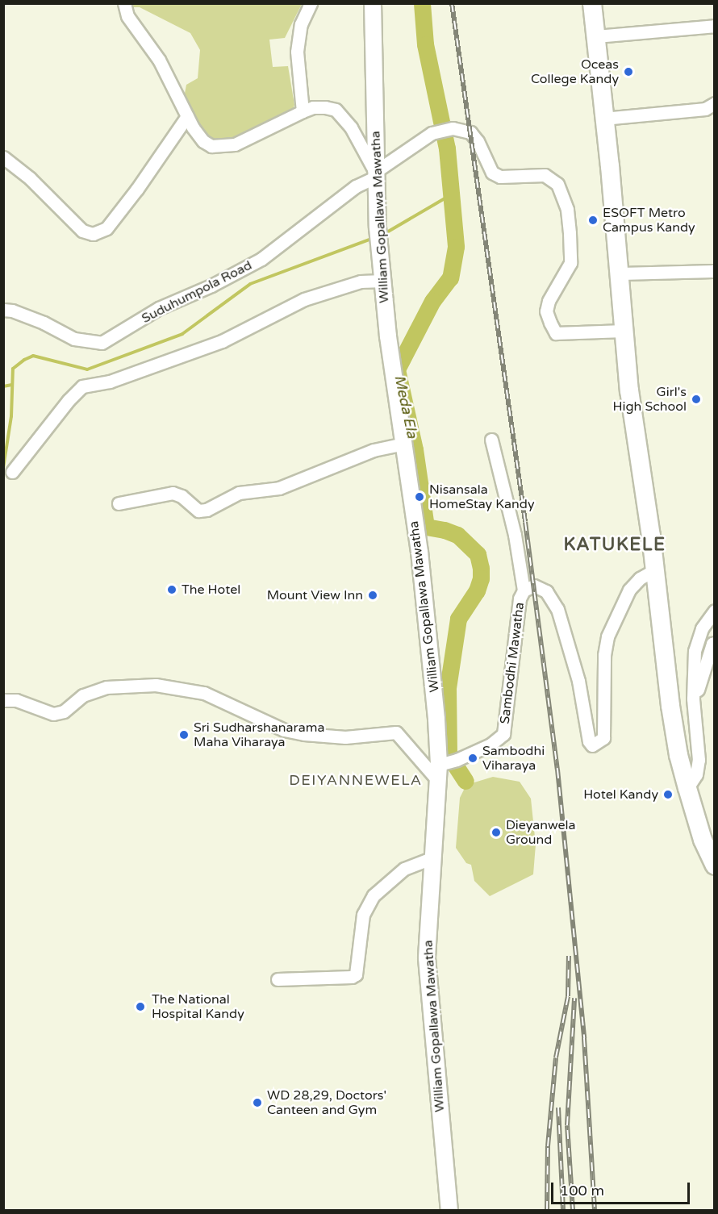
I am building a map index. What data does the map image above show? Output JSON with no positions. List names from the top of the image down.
{
  "streets": {
    "main road": ["William Gopallawa Mawatha"],
    "street": ["Suduhumpola Road", "Sambodhi Mawatha"]
  },
  "crossings": [
    ["William Gopallawa Mawatha", "Suduhumpola Road"],
    ["William Gopallawa Mawatha", "Sambodhi Mawatha"]
  ],
  "districts": ["KATUKELE", "DEIYANNEWELA"],
  "water": ["Meda Ela"],
  "places": [
    "Oceas College Kandy",
    "ESOFT Metro Campus Kandy",
    "Girl's High School",
    "Nisansala HomeStay Kandy",
    "The Hotel",
    "Mount View Inn",
    "Sri Sudharshanarama Maha Viharaya",
    "Sambodhi Viharaya",
    "Hotel Kandy",
    "Dieyanwela Ground",
    "The National Hospital Kandy",
    "WD 28,29, Doctors' Canteen and Gym"
  ],
  "scale_bar": "100 m"
}
